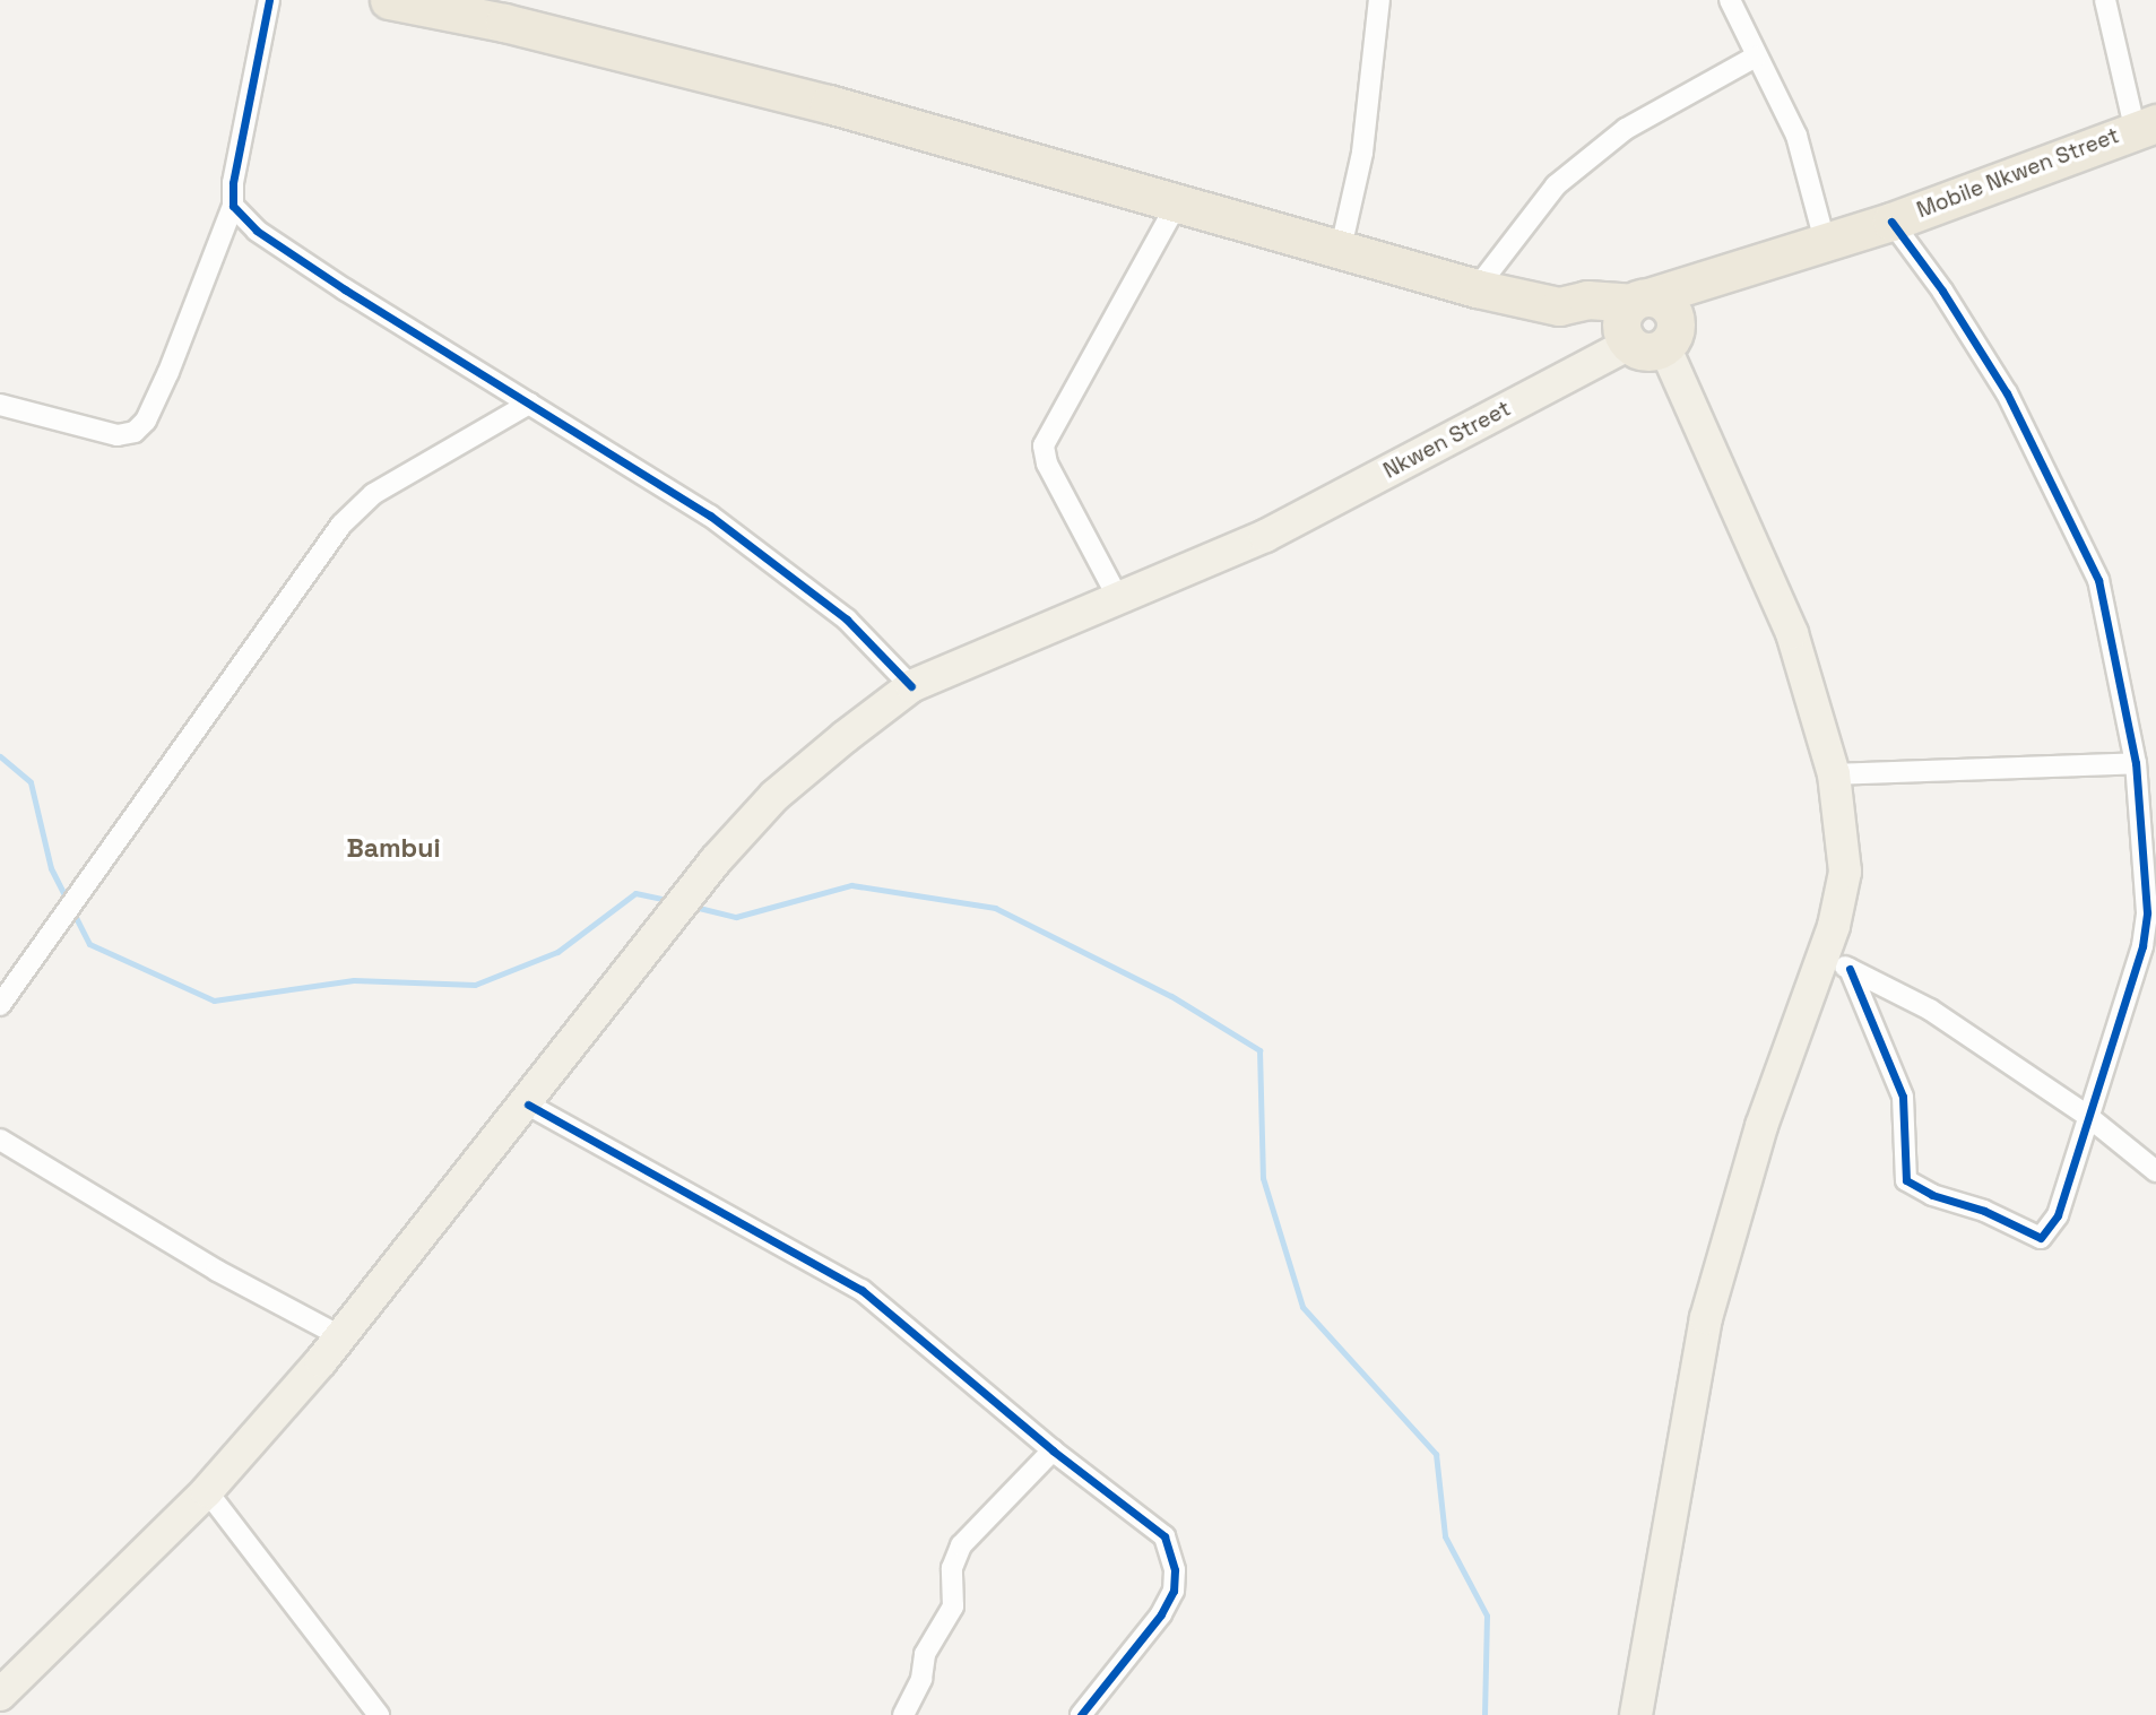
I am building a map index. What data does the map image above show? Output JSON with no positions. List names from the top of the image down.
{
  "streets": {
    "highway": ["Mobile Nkwen Street"],
    "main road": ["Nkwen Street"]
  },
  "crossings": [
    ["Mobile Nkwen Street", "Nkwen Street"]
  ],
  "districts": ["Bambui"]
}
